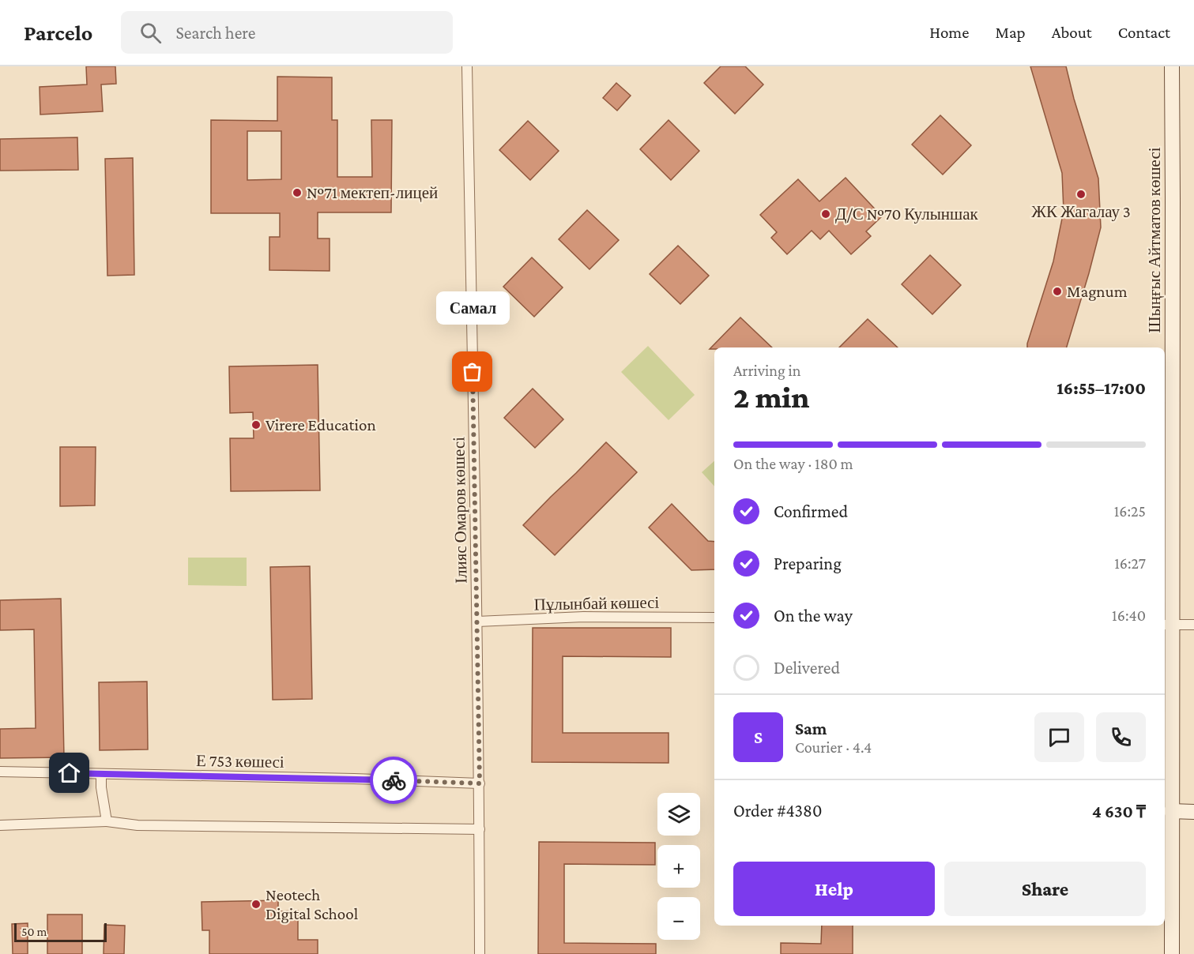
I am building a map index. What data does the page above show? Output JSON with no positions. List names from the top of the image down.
{
  "streets": {
    "main road": ["Шыңғыс Айтматов көшесі"],
    "street": ["Ілияс Омаров көшесі", "Пұлынбай көшесі", "Е 753 көшесі"]
  },
  "crossings": [
    ["Ілияс Омаров көшесі", "Пұлынбай көшесі"],
    ["Ілияс Омаров көшесі", "Е 753 көшесі"]
  ],
  "places": [
    "№71 мектеп-лицей",
    "ЖК Жагалау 3",
    "Д/С №70 Кулыншак",
    "Magnum",
    "Самал",
    "Virere Education",
    "Neotech Digital School"
  ],
  "scale_bar": "50 m",
  "page": {
    "header": "Parcelo",
    "search": "Search here",
    "nav": [
      "Home",
      "Map",
      "About",
      "Contact"
    ],
    "bubble": "Самал",
    "heading": ["2 min", "Arriving in", "16:55–17:00"],
    "panel": [
      "Sam",
      "Courier · 4.4",
      "Order #4380",
      "4 630 ₸"
    ],
    "bar": "On the way · 180 m",
    "list": [
      ["Confirmed", "16:25"],
      ["Preparing", "16:27"],
      ["On the way", "16:40"],
      "Delivered"
    ],
    "round": "S",
    "map_buttons": ["+", "−"],
    "buttons": ["Help", "Share"],
    "scale": "50 m"
  }
}
